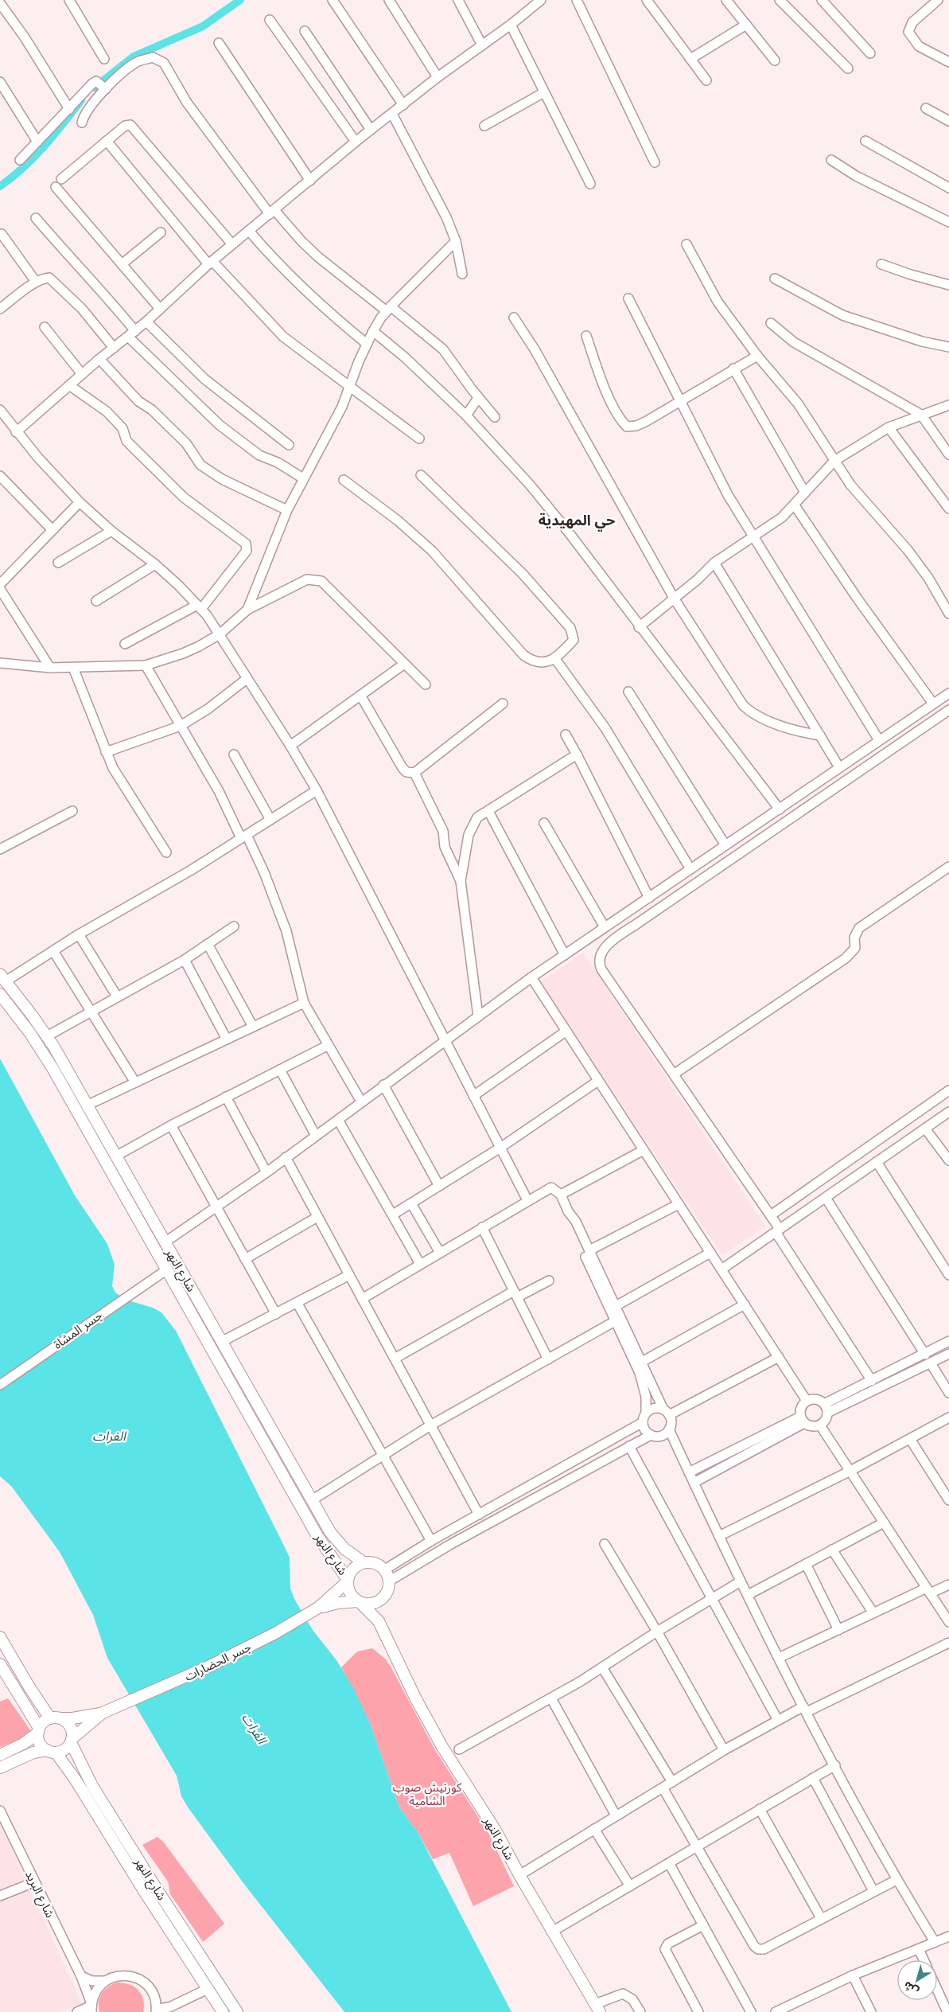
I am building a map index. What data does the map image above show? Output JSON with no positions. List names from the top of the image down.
{
  "streets": {
    "main road": ["شارع النهر", "جسر الحضارات"],
    "street": ["جسر المشاة", "شارع البريد"]
  },
  "crossings": [
    ["شارع النهر", "جسر المشاة"]
  ],
  "districts": ["حي المهيدية"],
  "water": ["الفرات"],
  "parks": ["كورنيش صوب الشامية"],
  "north": "bottom left"
}
